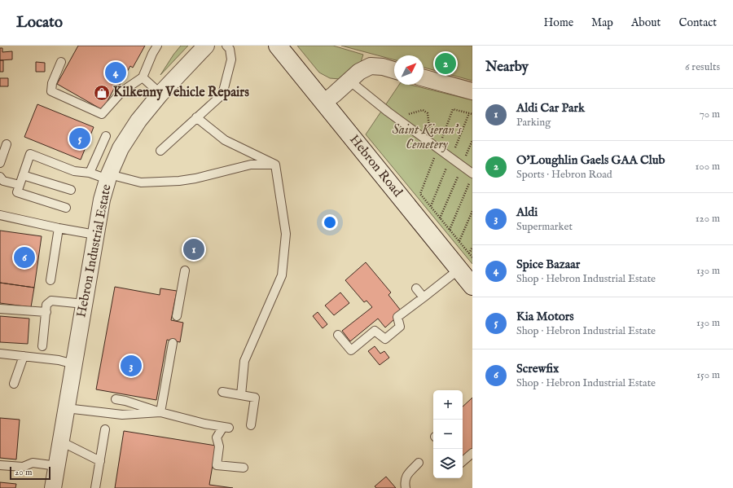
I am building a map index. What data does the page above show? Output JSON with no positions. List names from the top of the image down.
{
  "streets": {
    "street": ["Hebron Road", "Hebron Industrial Estate"]
  },
  "parks": ["Saint Kieran's Cemetery"],
  "places": {
    "shop": ["Kilkenny Vehicle Repairs"]
  },
  "scale_bar": "20 m",
  "north": "top right",
  "page": {
    "header": "Locato",
    "nav": [
      "Home",
      "Map",
      "About",
      "Contact"
    ],
    "heading": ["Nearby", "6 results"],
    "pins": [
      "2",
      "4",
      "5",
      "1",
      "6",
      "3"
    ],
    "list": [
      {
        "mark": "1",
        "name": "Aldi Car Park",
        "note": "Parking",
        "value": "70 m"
      },
      {
        "mark": "2",
        "name": "O'Loughlin Gaels GAA Club",
        "note": "Sports · Hebron Road",
        "value": "100 m"
      },
      {
        "mark": "3",
        "name": "Aldi",
        "note": "Supermarket",
        "value": "120 m"
      },
      {
        "mark": "4",
        "name": "Spice Bazaar",
        "note": "Shop · Hebron Industrial Estate",
        "value": "130 m"
      },
      {
        "mark": "5",
        "name": "Kia Motors",
        "note": "Shop · Hebron Industrial Estate",
        "value": "130 m"
      },
      {
        "mark": "6",
        "name": "Screwfix",
        "note": "Shop · Hebron Industrial Estate",
        "value": "150 m"
      }
    ],
    "map_buttons": ["+", "−"],
    "scale": "20 m"
  }
}
